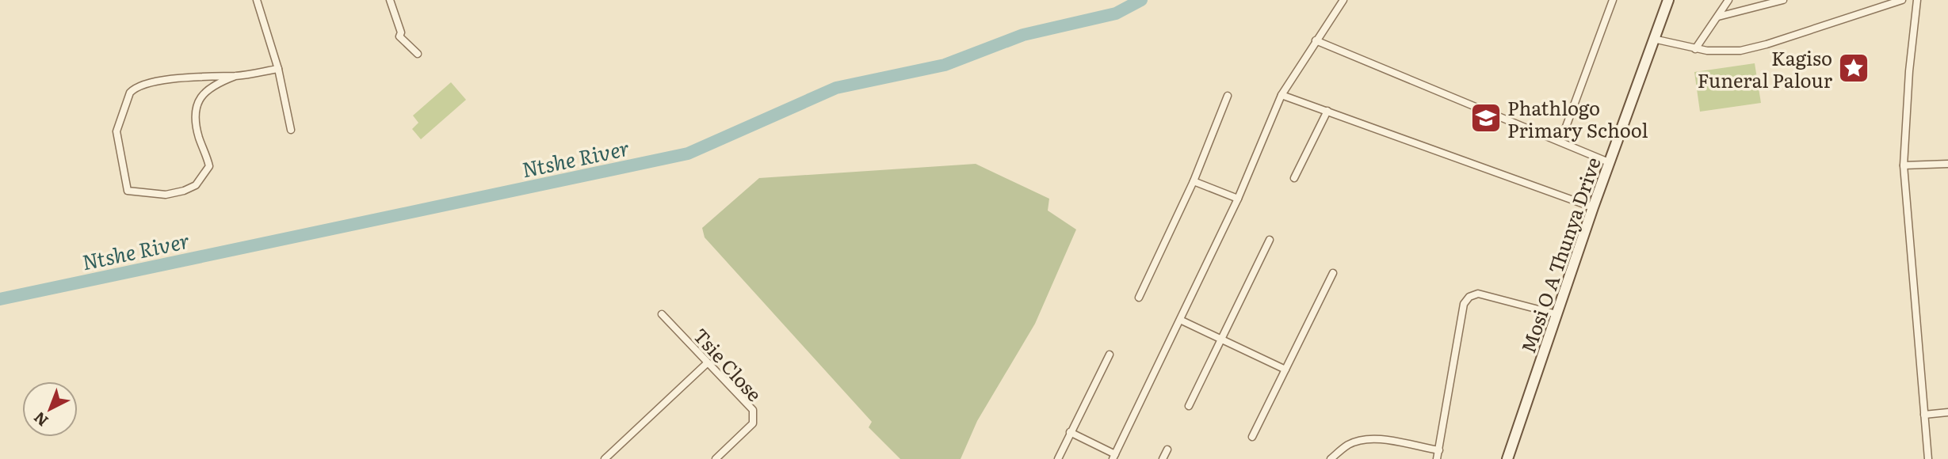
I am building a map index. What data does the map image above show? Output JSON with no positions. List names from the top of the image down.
{
  "streets": {
    "street": ["Mosi O A Thunya Drive", "Tsie Close"]
  },
  "water": ["Ntshe River"],
  "places": {
    "place": ["Kagiso Funeral Palour"],
    "school or university": ["Phathlogo Primary School"]
  },
  "north": "bottom left"
}
